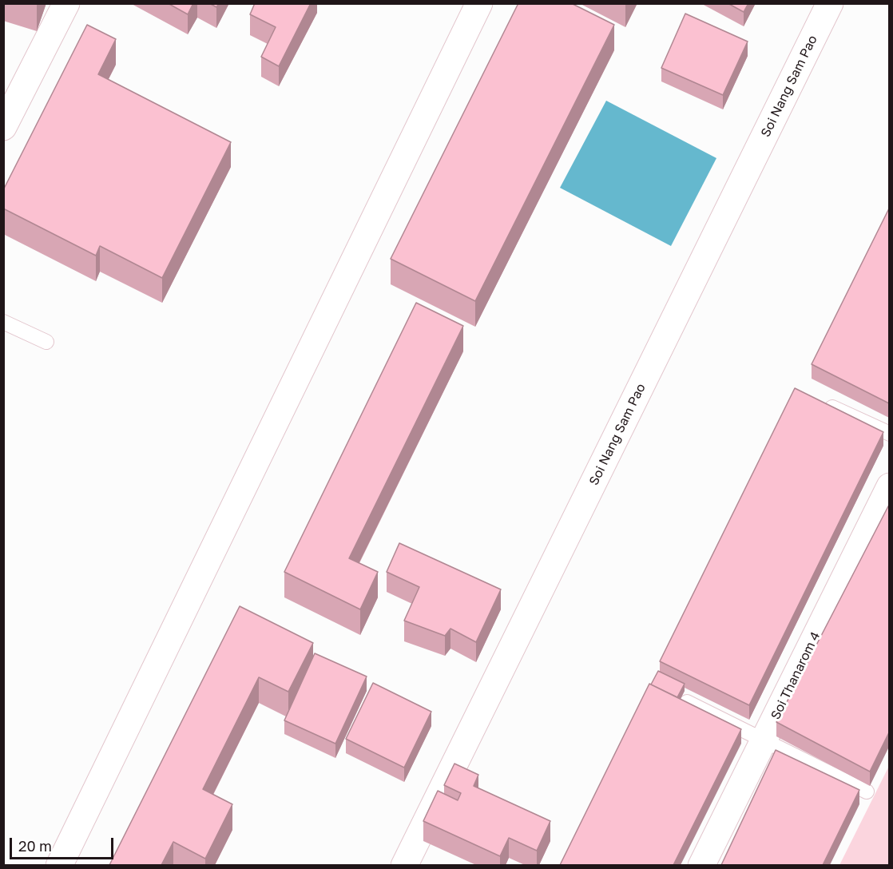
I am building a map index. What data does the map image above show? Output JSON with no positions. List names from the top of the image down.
{
  "streets": {
    "street": ["Soi Nang Sam Pao", "Soi Thanarom 4"]
  },
  "scale_bar": "20 m"
}
